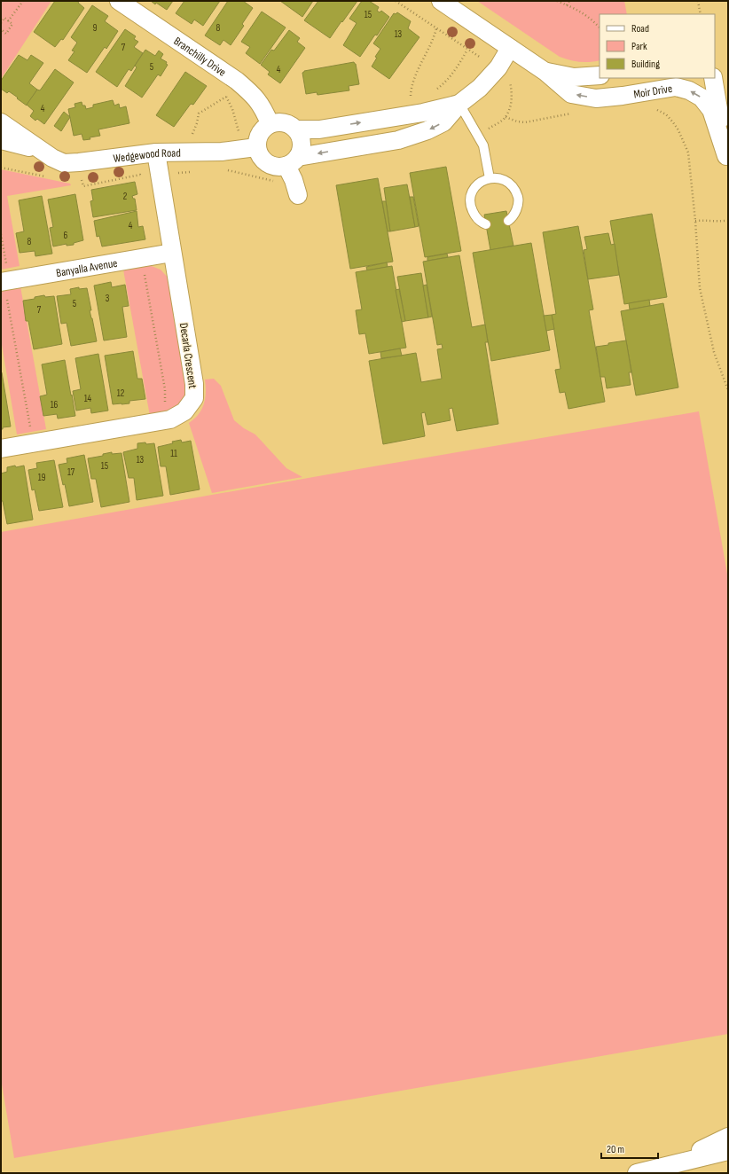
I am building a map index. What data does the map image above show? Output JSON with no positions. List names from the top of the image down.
{
  "streets": {
    "street": [
      "Branchilly Drive",
      "Moir Drive",
      "Wedgewood Road",
      "Banyalla Avenue",
      "Decarla Crescent"
    ]
  },
  "crossings": [
    ["Branchilly Drive", "Wedgewood Road"],
    ["Wedgewood Road", "Decarla Crescent"],
    ["Banyalla Avenue", "Decarla Crescent"]
  ],
  "one_way": ["Moir Drive"],
  "house_numbers": [
    "15",
    "9",
    "8",
    "13",
    "7",
    "5",
    "4",
    "4",
    "2",
    "4",
    "6",
    "8",
    "3",
    "5",
    "7",
    "12",
    "14",
    "16",
    "11",
    "13",
    "15",
    "17",
    "19"
  ],
  "legend": ["Road", "Park", "Building"],
  "scale_bar": "20 m"
}
